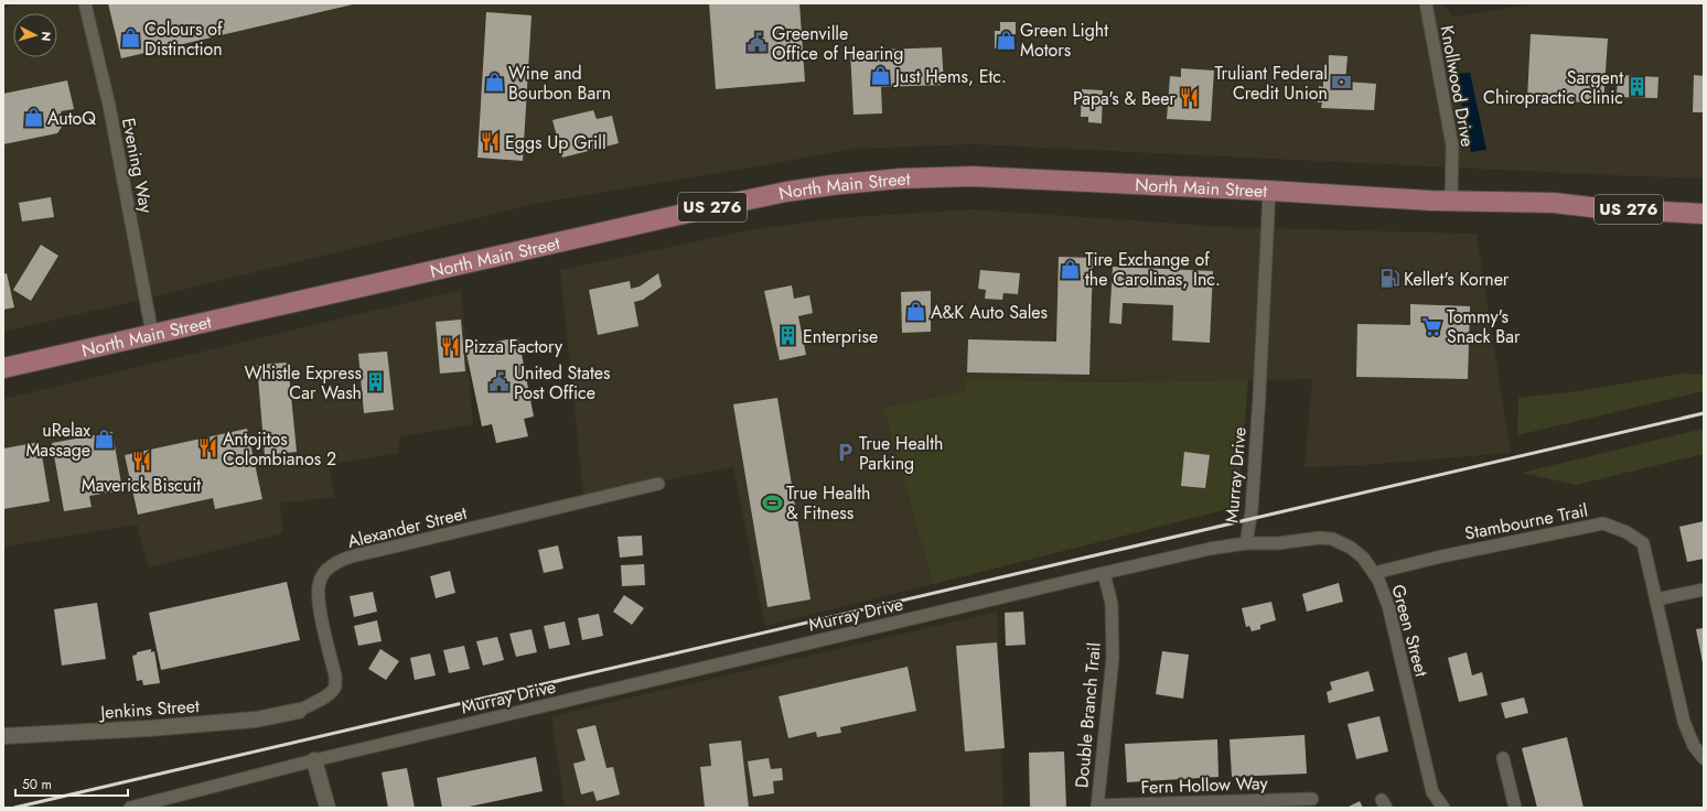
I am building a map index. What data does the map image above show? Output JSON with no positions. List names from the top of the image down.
{
  "streets": {
    "main road": ["North Main Street", "US 276"],
    "street": [
      "Knollwood Drive",
      "Evening Way",
      "Murray Drive",
      "Stambourne Trail",
      "Alexander Street",
      "Green Street",
      "Jenkins Street",
      "Double Branch Trail",
      "Fern Hollow Way"
    ]
  },
  "crossings": [
    ["Knollwood Drive", "North Main Street"],
    ["Evening Way", "North Main Street"],
    ["North Main Street", "Murray Drive"],
    ["Murray Drive", "Green Street"],
    ["Murray Drive", "Double Branch Trail"],
    ["Stambourne Trail", "Green Street"],
    ["Alexander Street", "Jenkins Street"],
    ["Double Branch Trail", "Fern Hollow Way"]
  ],
  "places": {
    "shop": [
      "Colours of Distinction",
      "Green Light Motors",
      "Just Hems, Etc.",
      "Wine and Bourbon Barn",
      "AutoQ",
      "Tire Exchange of the Carolinas, Inc.",
      "A&K Auto Sales",
      "uRelax Massage"
    ],
    "public building": ["Greenville Office of Hearing", "United States Post Office"],
    "bank": ["Truliant Federal Credit Union"],
    "building": ["Sargent Chiropractic Clinic", "Enterprise", "Whistle Express Car Wash"],
    "restaurant": [
      "Papa's & Beer",
      "Eggs Up Grill",
      "Pizza Factory",
      "Antojitos Colombianos 2",
      "Maverick Biscuit"
    ],
    "fuel station": ["Kellet's Korner"],
    "supermarket": ["Tommy's Snack Bar"],
    "parking": ["True Health Parking"],
    "sports": ["True Health & Fitness"]
  },
  "scale_bar": "50 m",
  "north": "right"
}
